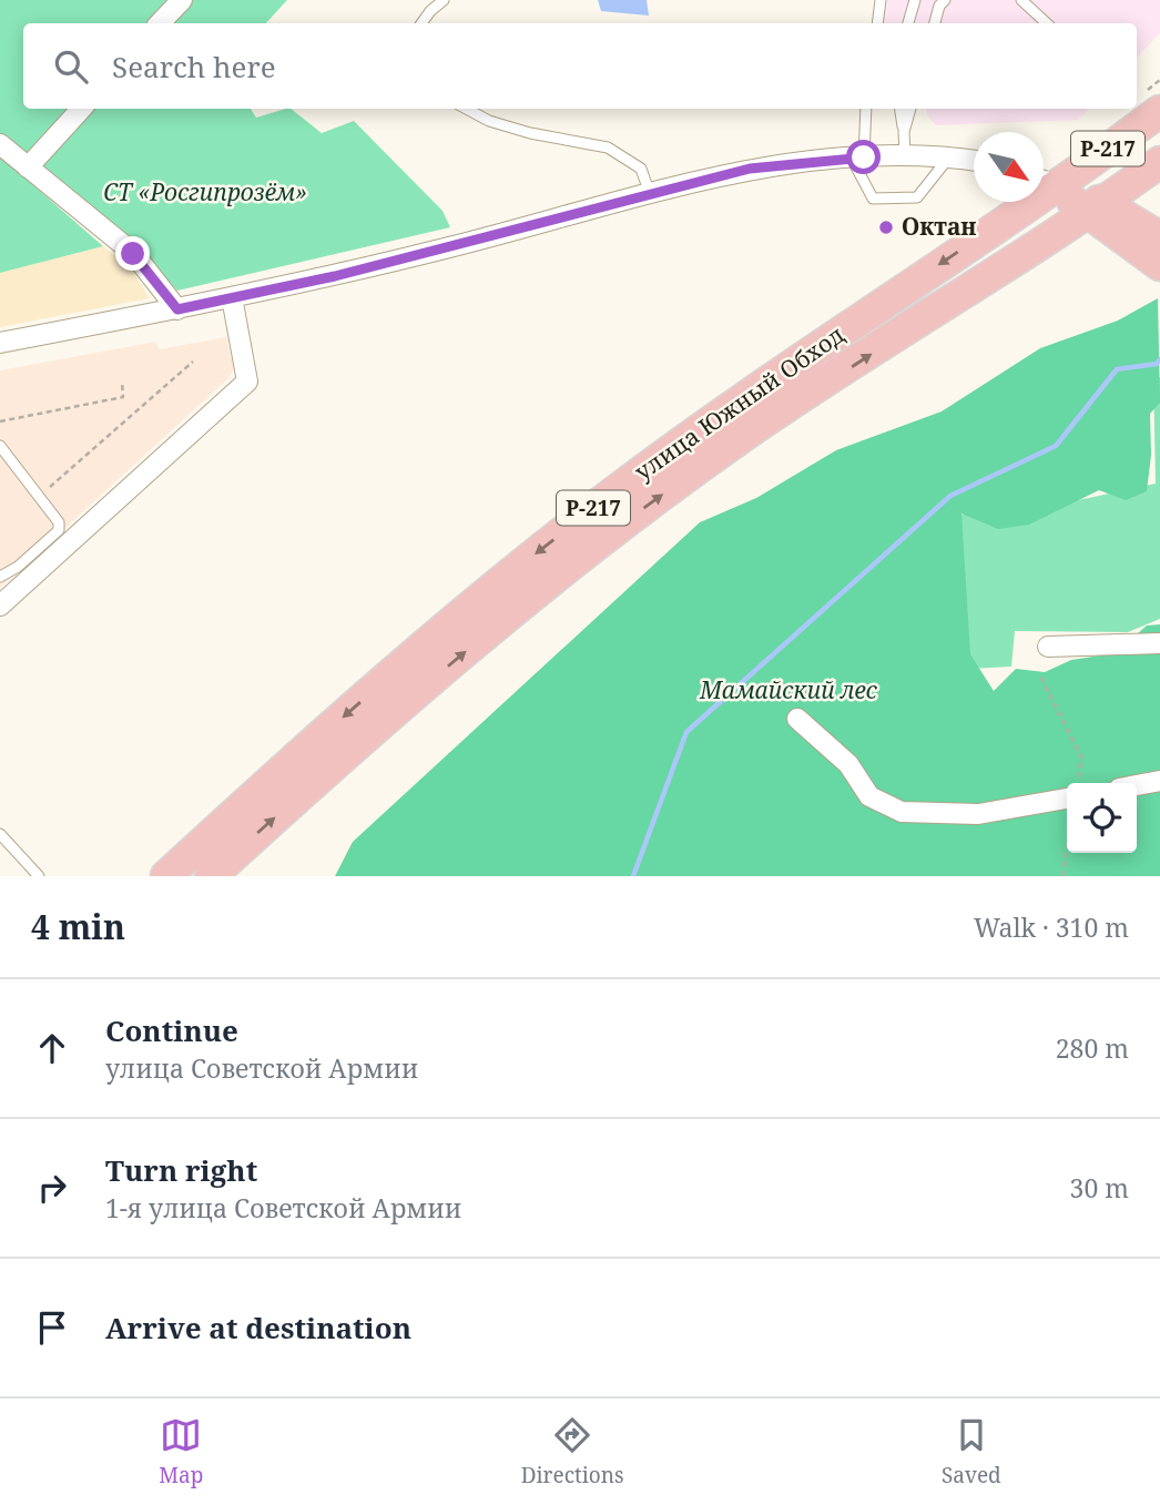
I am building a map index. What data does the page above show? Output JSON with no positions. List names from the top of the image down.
{
  "streets": {
    "main road": ["Р-217", "улица Южный Обход"]
  },
  "parks": ["СТ «Росгипрозём»", "Мамайский лес"],
  "places": ["Октан"],
  "north": "bottom right",
  "page": {
    "search": "Search here",
    "heading": ["4 min", "Walk · 310 m"],
    "list": [
      ["Continue", "улица Советской Армии", "280 m"],
      ["Turn right", "1-я улица Советской Армии", "30 m"],
      "Arrive at destination"
    ],
    "nav": ["Map", "Directions", "Saved"]
  }
}
